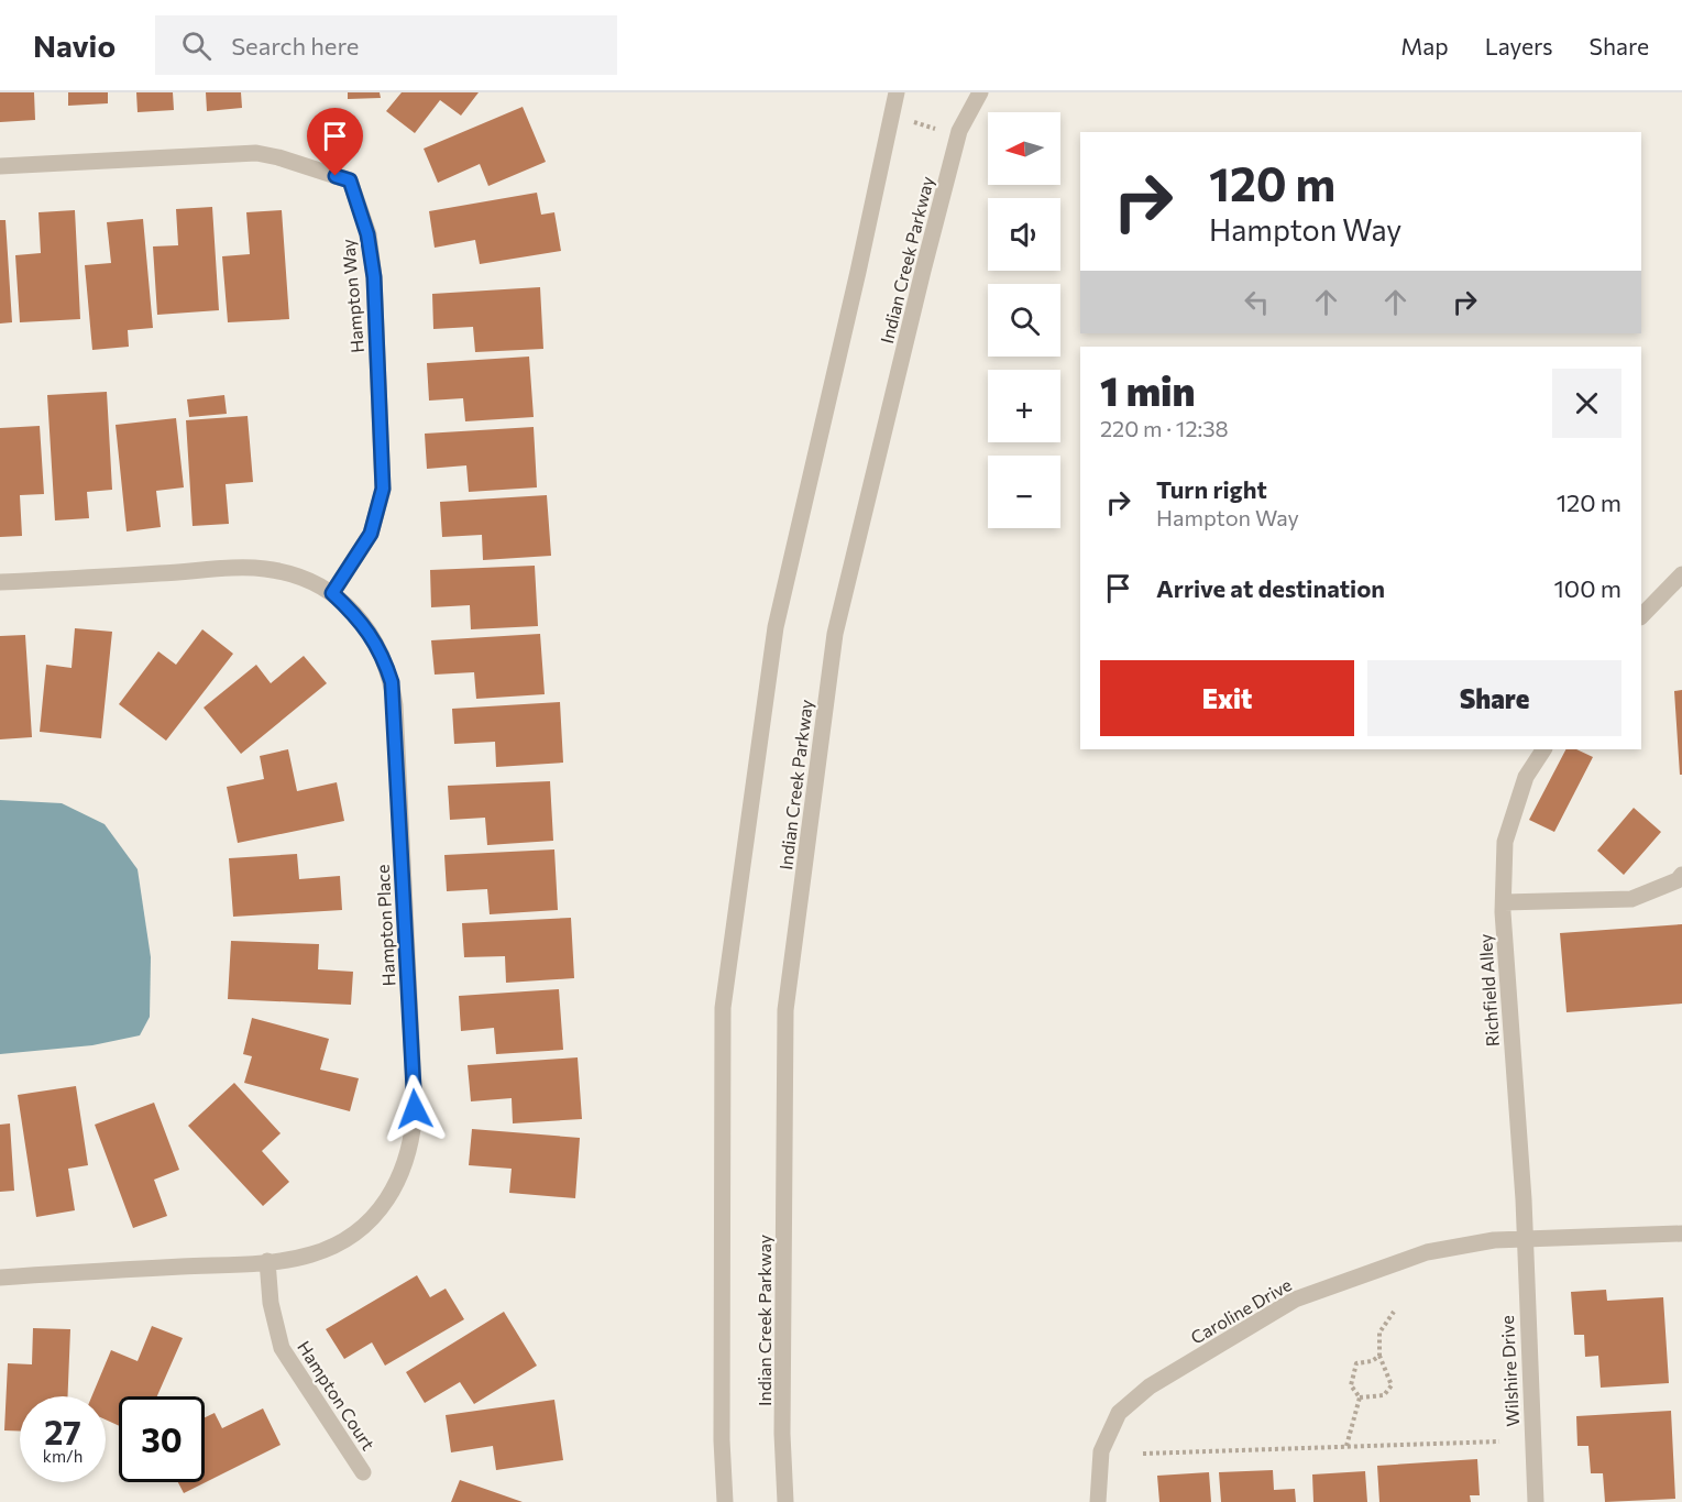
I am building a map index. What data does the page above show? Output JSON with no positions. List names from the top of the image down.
{
  "streets": {
    "street": [
      "Indian Creek Parkway",
      "Hampton Way",
      "Hampton Place",
      "Richfield Alley",
      "Caroline Drive",
      "Wilshire Drive",
      "Hampton Court"
    ]
  },
  "crossings": [
    ["Hampton Way", "Hampton Place"],
    ["Hampton Place", "Hampton Court"],
    ["Richfield Alley", "Caroline Drive"],
    ["Richfield Alley", "Wilshire Drive"],
    ["Caroline Drive", "Wilshire Drive"]
  ],
  "north": "left",
  "page": {
    "header": "Navio",
    "search": "Search here",
    "nav": ["Map", "Layers", "Share"],
    "map_buttons": ["+", "−"],
    "turn": ["120 m", "Hampton Way"],
    "heading": ["1 min", "220 m · 12:38"],
    "list": [
      {
        "name": "Turn right",
        "note": "Hampton Way",
        "value": "120 m"
      },
      {
        "name": "Arrive at destination",
        "value": "100 m"
      }
    ],
    "buttons": ["Exit", "Share"],
    "speed": "27 km/h",
    "limit": "30"
  }
}
